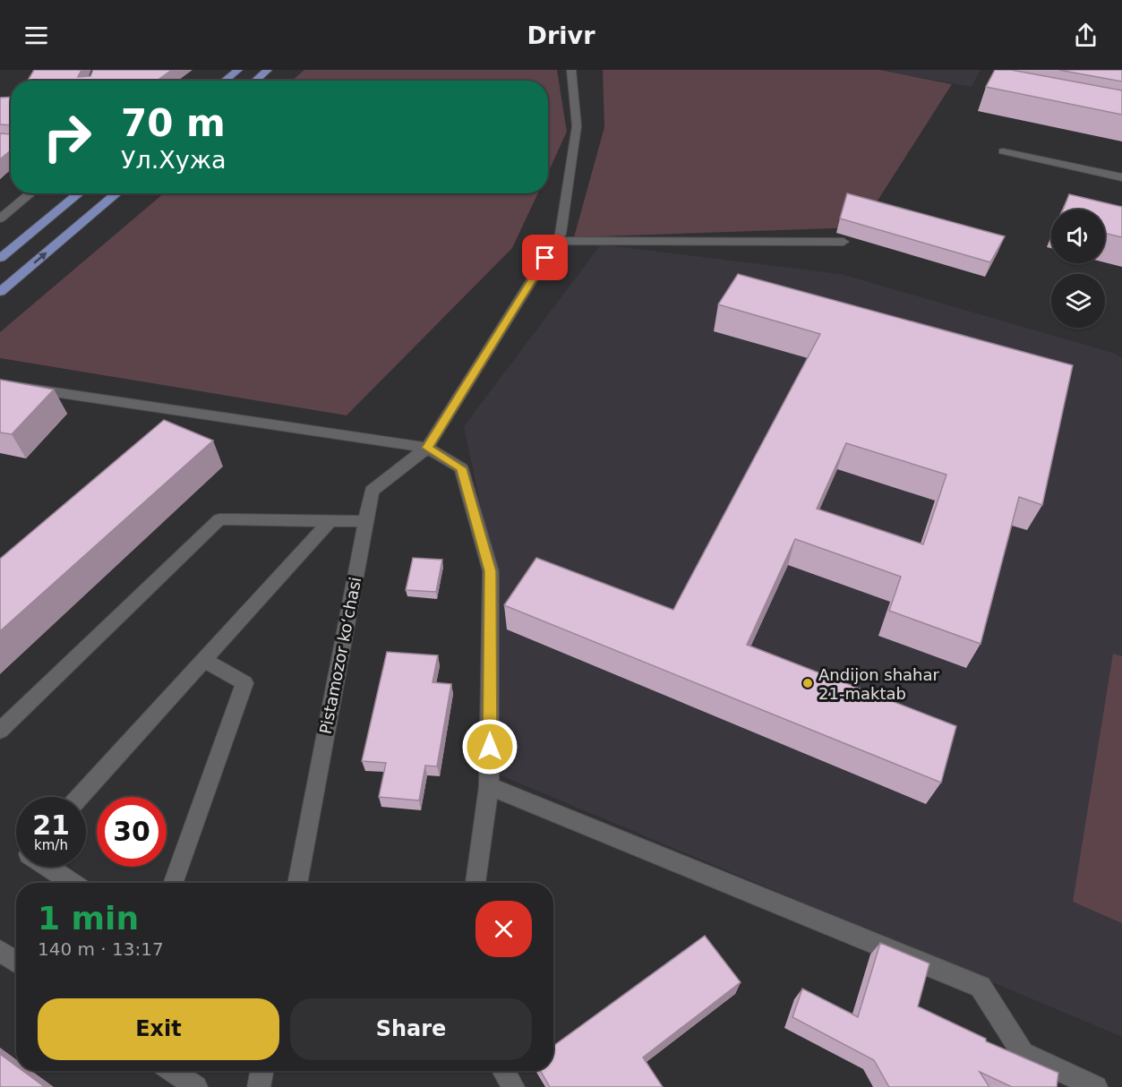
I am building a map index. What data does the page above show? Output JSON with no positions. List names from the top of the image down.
{
  "streets": {
    "street": ["Pistamozor koʻchasi"]
  },
  "places": ["Andijon shahar 21-maktab"],
  "page": {
    "header": "Drivr",
    "turn": ["70 m", "Ул.Хужа"],
    "speed": "21 km/h",
    "limit": "30",
    "heading": ["1 min", "140 m · 13:17"],
    "buttons": ["Exit", "Share"]
  }
}
